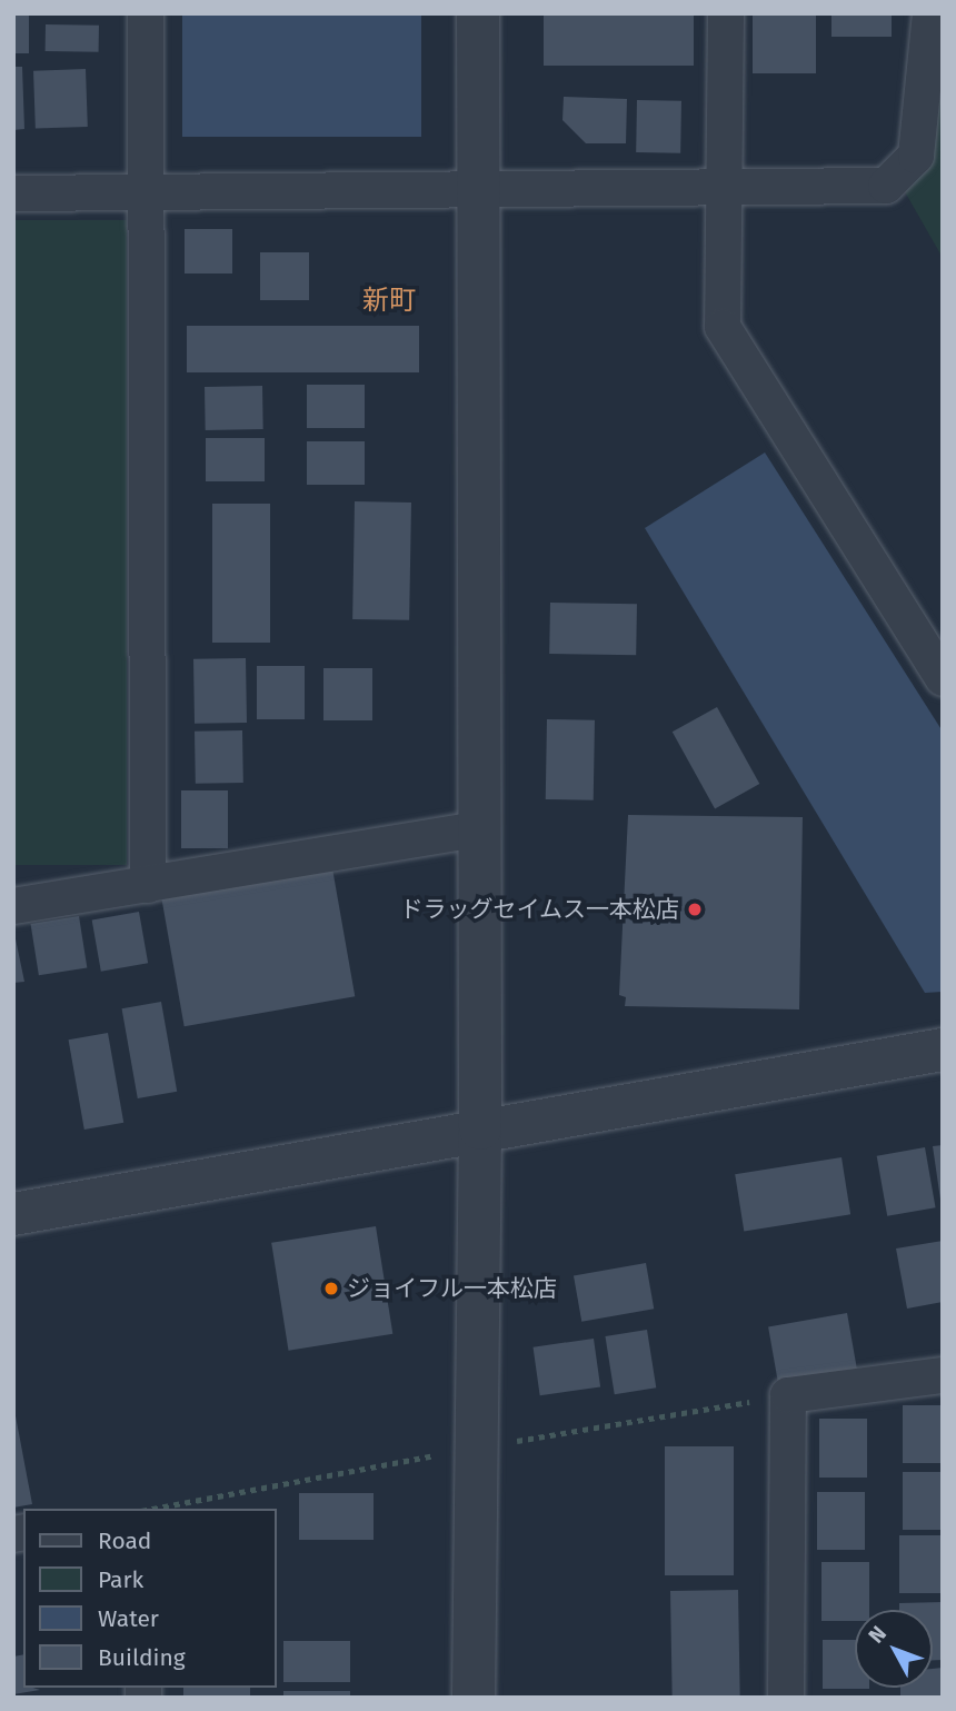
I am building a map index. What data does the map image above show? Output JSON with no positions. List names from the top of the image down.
{
  "districts": ["新町"],
  "places": ["ドラッグセイムス一本松店", "ジョイフル一本松店"],
  "legend": [
    "Road",
    "Park",
    "Water",
    "Building"
  ],
  "north": "top left"
}
